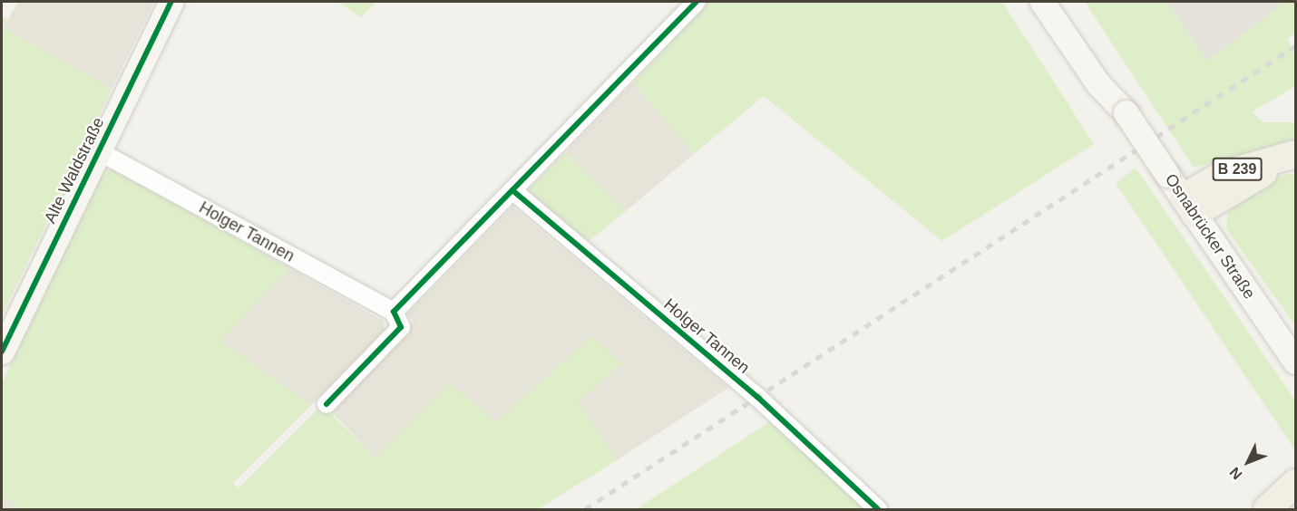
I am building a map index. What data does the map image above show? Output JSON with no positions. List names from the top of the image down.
{
  "streets": {
    "main road": ["B 239", "Alte Waldstraße", "Osnabrücker Straße"],
    "street": ["Holger Tannen"]
  },
  "crossings": [
    ["B 239", "Osnabrücker Straße"],
    ["Alte Waldstraße", "Holger Tannen"]
  ],
  "north": "bottom left"
}
